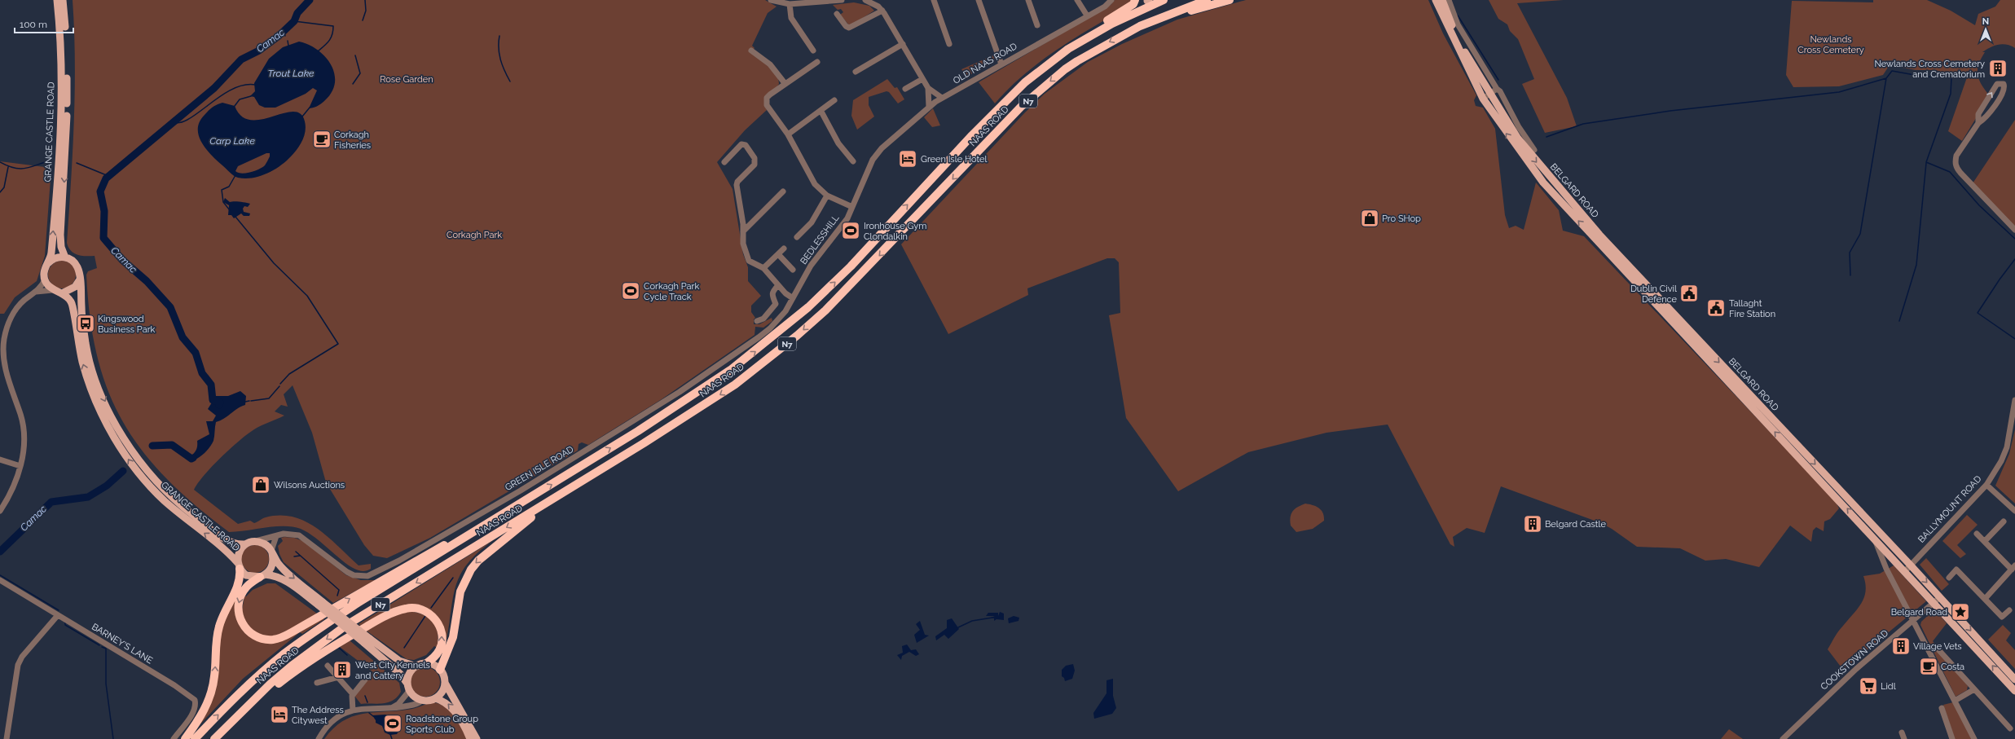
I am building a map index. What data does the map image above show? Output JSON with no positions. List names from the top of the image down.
{
  "streets": {
    "highway": ["N7", "NAAS ROAD"],
    "main road": ["GRANGE CASTLE ROAD", "BELGARD ROAD"],
    "street": [
      "OLD NAAS ROAD",
      "BEDLESSHILL",
      "GREEN ISLE ROAD",
      "BALLYMOUNT ROAD",
      "BARNEY'S LANE",
      "COOKSTOWN ROAD"
    ]
  },
  "crossings": [
    ["OLD NAAS ROAD", "BEDLESSHILL"],
    ["N7", "NAAS ROAD"],
    ["N7", "GRANGE CASTLE ROAD"],
    ["N7", "GREEN ISLE ROAD"],
    ["GRANGE CASTLE ROAD", "GREEN ISLE ROAD"],
    ["BELGARD ROAD", "BALLYMOUNT ROAD"],
    ["BELGARD ROAD", "COOKSTOWN ROAD"],
    ["BEDLESSHILL", "GREEN ISLE ROAD"]
  ],
  "water": ["Camac", "Trout Lake", "Carp Lake"],
  "parks": ["Newlands Cross Cemetery", "Rose Garden", "Corkagh Park"],
  "places": {
    "building": [
      "Newlands Cross Cemetery and Crematorium",
      "Belgard Castle",
      "Village Vets",
      "West City Kennels and Cattery"
    ],
    "cafe": ["Corkagh Fisheries", "Costa"],
    "hotel": ["Green Isle Hotel", "The Address Citywest"],
    "shop": ["Pro SHop", "Wilsons Auctions"],
    "sports": ["Ironhouse Gym Clondalkin", "Corkagh Park Cycle Track", "Roadstone Group Sports Club"],
    "public building": ["Dublin Civil Defence", "Tallaght Fire Station"],
    "bus stop": ["Kingswood Business Park"],
    "place": ["Belgard Road"],
    "supermarket": ["Lidl"]
  },
  "scale_bar": "100 m",
  "north": "top"
}
